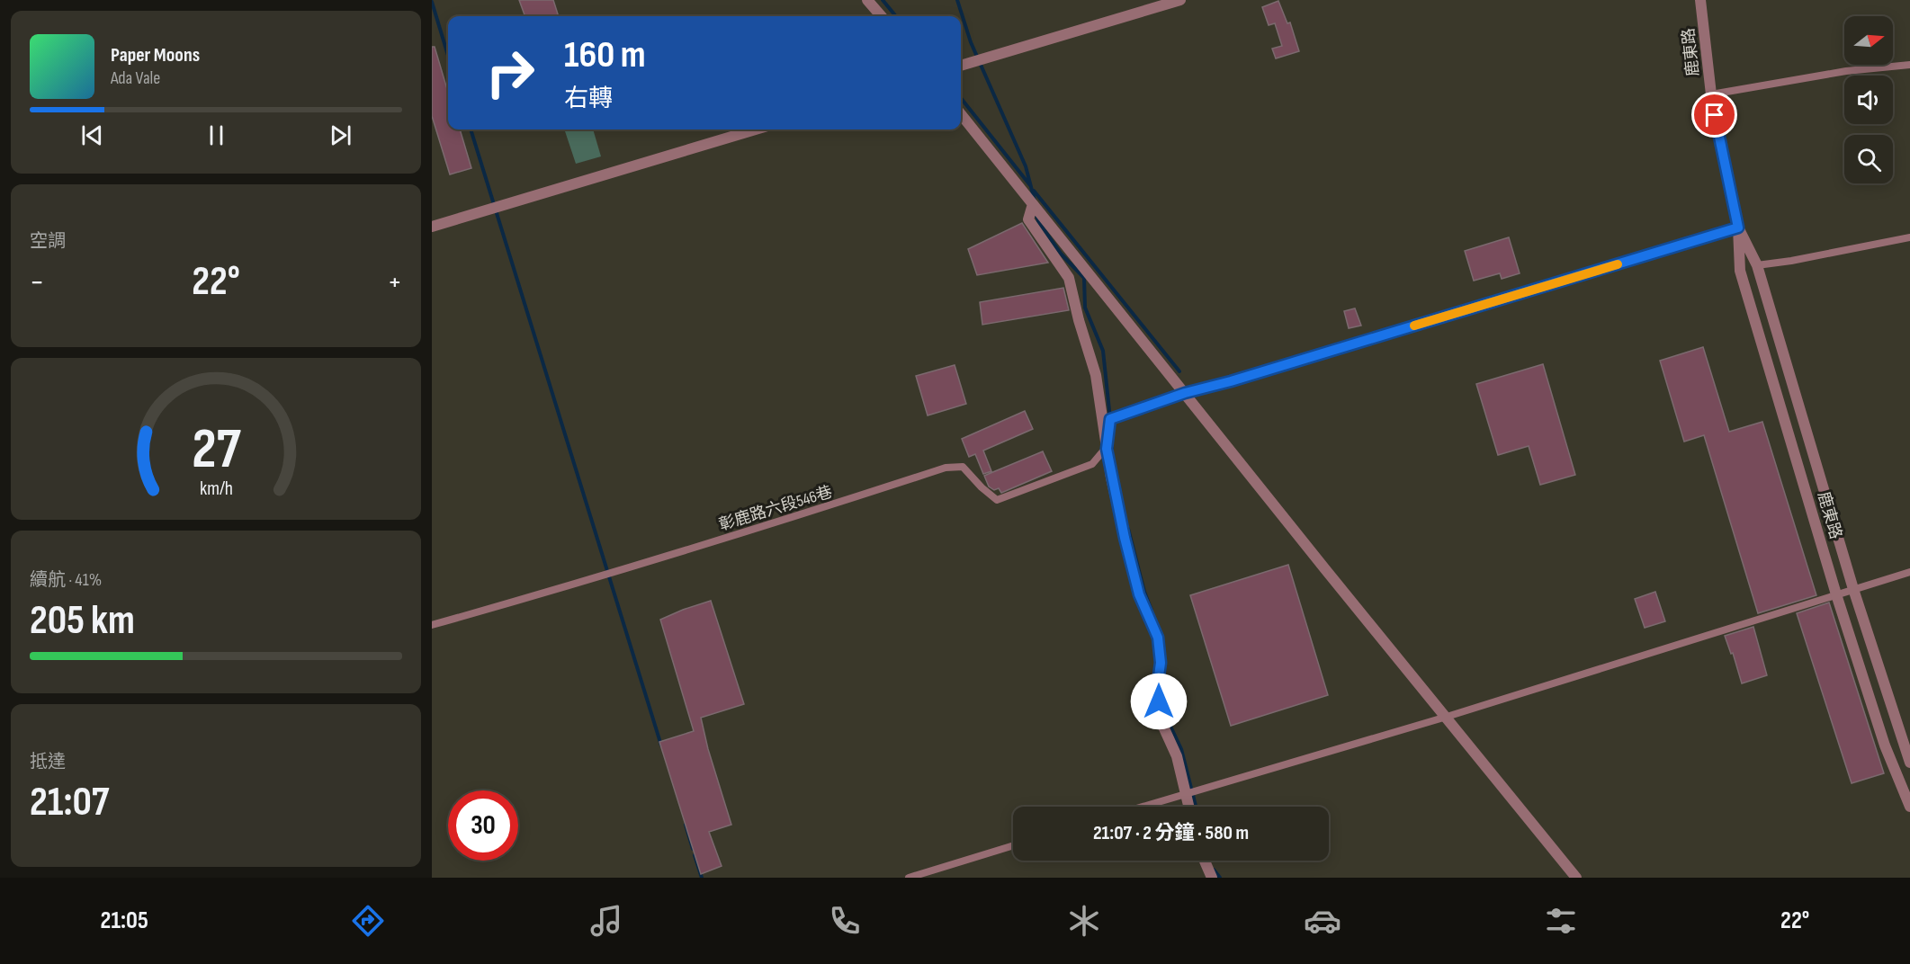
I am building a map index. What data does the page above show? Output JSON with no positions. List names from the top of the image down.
{
  "streets": {
    "street": ["鹿東路"],
    "lane": ["彰鹿路六段546巷"]
  },
  "north": "right",
  "page": {
    "turn": ["160 m", "右轉"],
    "song": ["Paper Moons", "Ada Vale"],
    "tile": [
      "空調",
      ["續航 · 41%", "205 km"],
      ["抵達", "21:07"]
    ],
    "heat": ["−", "22°", "+"],
    "limit": "30",
    "trip": "21:07 · 2 分鐘 · 580 m",
    "tabs": ["21:05", "22°"],
    "gauge": ["27", "km/h"]
  }
}
